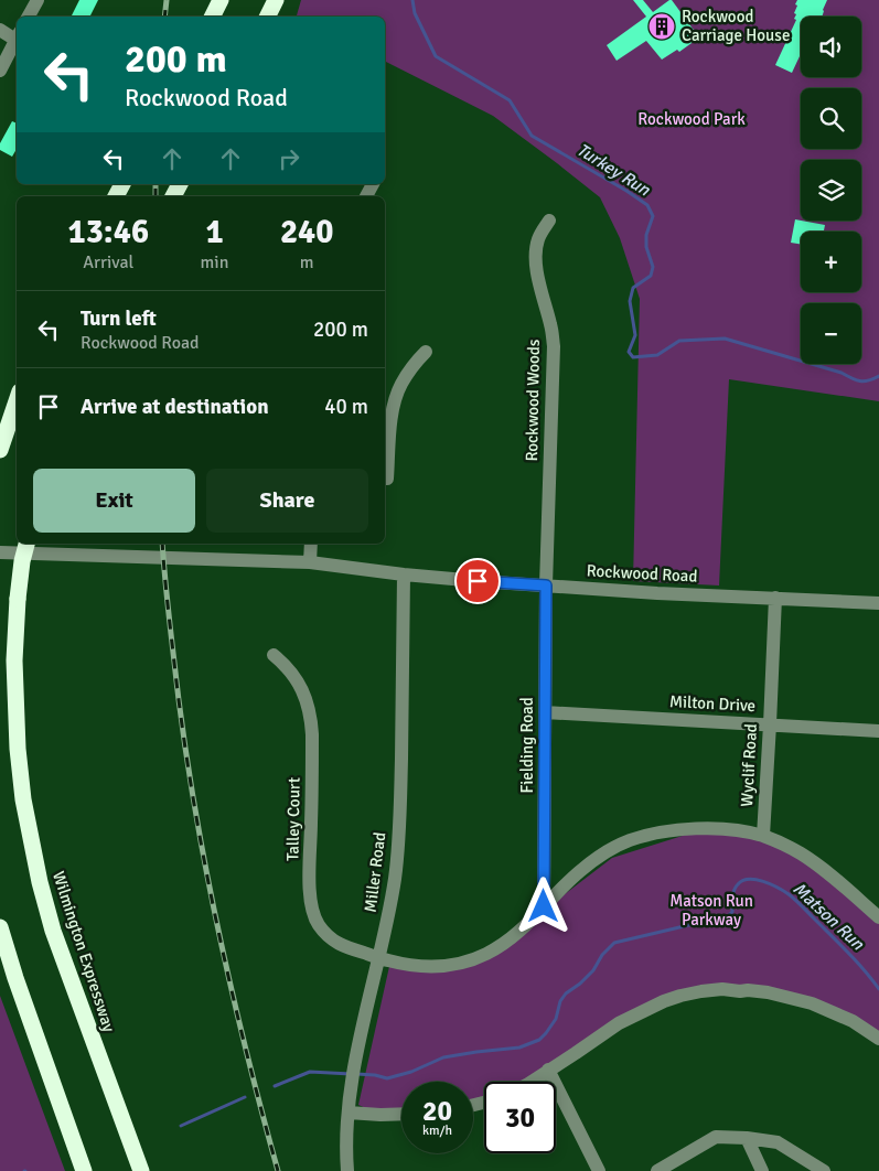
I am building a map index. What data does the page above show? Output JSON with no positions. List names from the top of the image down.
{
  "streets": {
    "highway": ["Wilmington Expressway"],
    "street": [
      "Rockwood Woods",
      "Rockwood Road",
      "Milton Drive",
      "Fielding Road",
      "Wyclif Road",
      "Talley Court",
      "Miller Road"
    ]
  },
  "crossings": [
    ["Rockwood Woods", "Rockwood Road"],
    ["Rockwood Woods", "Fielding Road"],
    ["Rockwood Road", "Fielding Road"],
    ["Rockwood Road", "Wyclif Road"],
    ["Rockwood Road", "Miller Road"],
    ["Milton Drive", "Fielding Road"],
    ["Milton Drive", "Wyclif Road"],
    ["Fielding Road", "Talley Court"],
    ["Wyclif Road", "Talley Court"],
    ["Talley Court", "Miller Road"]
  ],
  "water": ["Turkey Run", "Matson Run"],
  "parks": ["Rockwood Park", "Matson Run Parkway"],
  "places": {
    "building": ["Rockwood Carriage House"]
  },
  "page": {
    "map_buttons": ["+", "−"],
    "turn": ["200 m", "Rockwood Road"],
    "eta": [
      "13:46",
      "Arrival",
      "1",
      "min",
      "240",
      "m"
    ],
    "list": [
      {
        "name": "Turn left",
        "note": "Rockwood Road",
        "value": "200 m"
      },
      {
        "name": "Arrive at destination",
        "value": "40 m"
      }
    ],
    "buttons": ["Exit", "Share"],
    "speed": "20 km/h",
    "limit": "30"
  }
}
